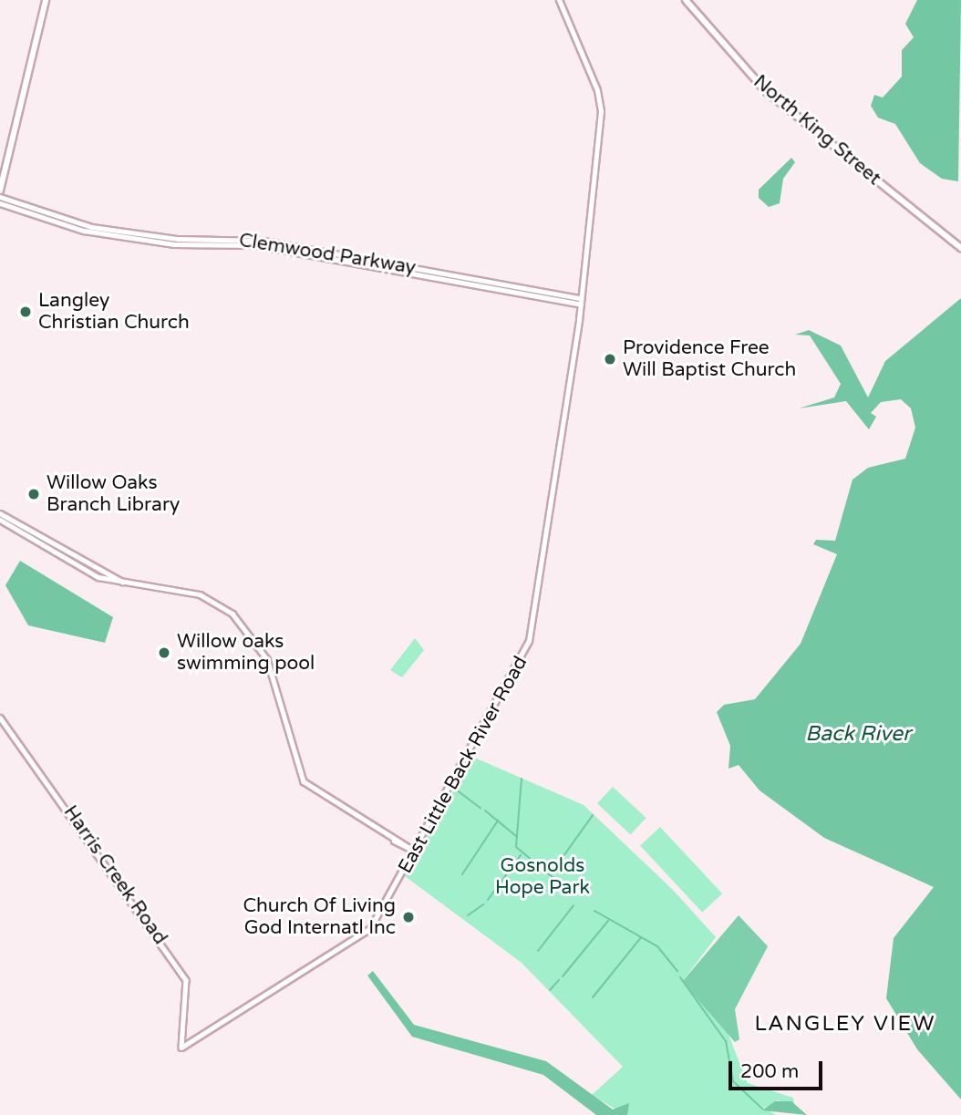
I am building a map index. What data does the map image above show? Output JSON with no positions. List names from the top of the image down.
{
  "streets": {
    "main road": ["North King Street"],
    "street": ["Clemwood Parkway", "East Little Back River Road", "Harris Creek Road"]
  },
  "crossings": [
    ["Clemwood Parkway", "East Little Back River Road"],
    ["East Little Back River Road", "Harris Creek Road"]
  ],
  "districts": ["LANGLEY VIEW"],
  "water": ["Back River"],
  "parks": ["Gosnolds Hope Park"],
  "places": [
    "Langley Christian Church",
    "Providence Free Will Baptist Church",
    "Willow Oaks Branch Library",
    "Willow oaks swimming pool",
    "Church Of Living God Internatl Inc"
  ],
  "scale_bar": "200 m"
}
